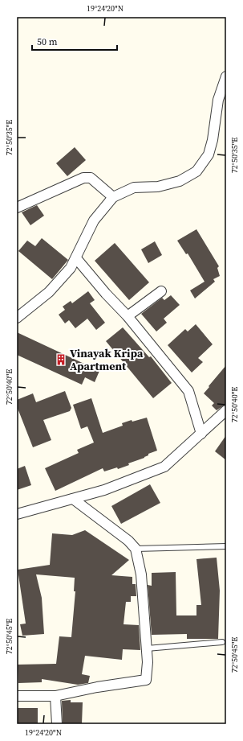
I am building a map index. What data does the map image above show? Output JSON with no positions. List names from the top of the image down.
{
  "places": {
    "building": ["Vinayak Kripa Apartment"]
  },
  "scale_bar": "50 m",
  "coordinates": [
    "19°24'20\"N",
    "72°50'35\"E",
    "72°50'40\"E",
    "72°50'45\"E"
  ]
}
